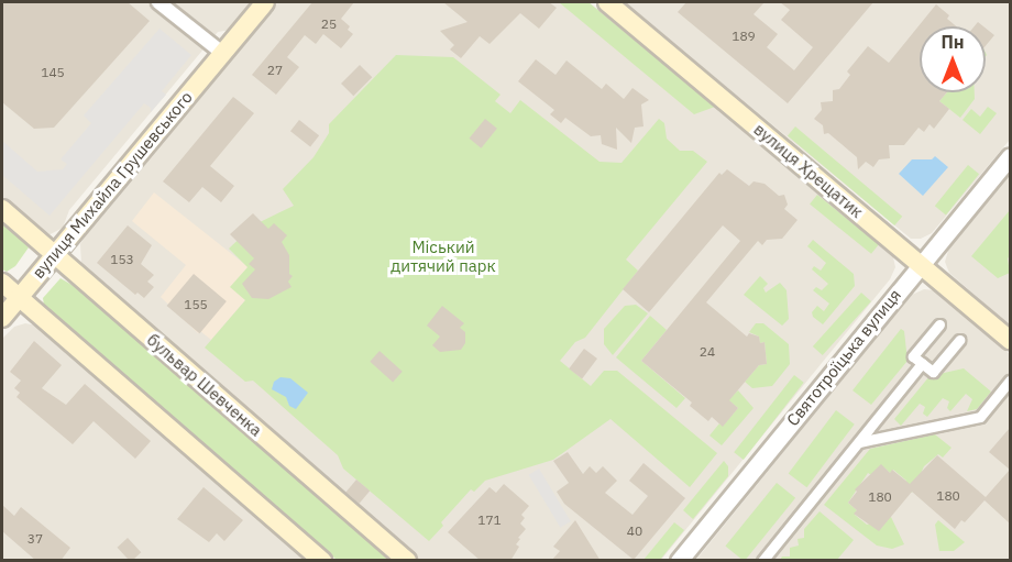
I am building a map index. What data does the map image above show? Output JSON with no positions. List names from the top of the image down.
{
  "streets": {
    "main road": ["вулиця Хрещатик", "вулиця Михайла Грушевського", "бульвар Шевченка"],
    "street": ["Святотроїцька вулиця"]
  },
  "crossings": [
    ["вулиця Хрещатик", "Святотроїцька вулиця"],
    ["вулиця Михайла Грушевського", "бульвар Шевченка"]
  ],
  "parks": ["Міський дитячий парк"],
  "house_numbers": [
    "25",
    "189",
    "27",
    "145",
    "153",
    "155",
    "24",
    "180",
    "180",
    "171",
    "40",
    "37"
  ],
  "north": "top"
}
